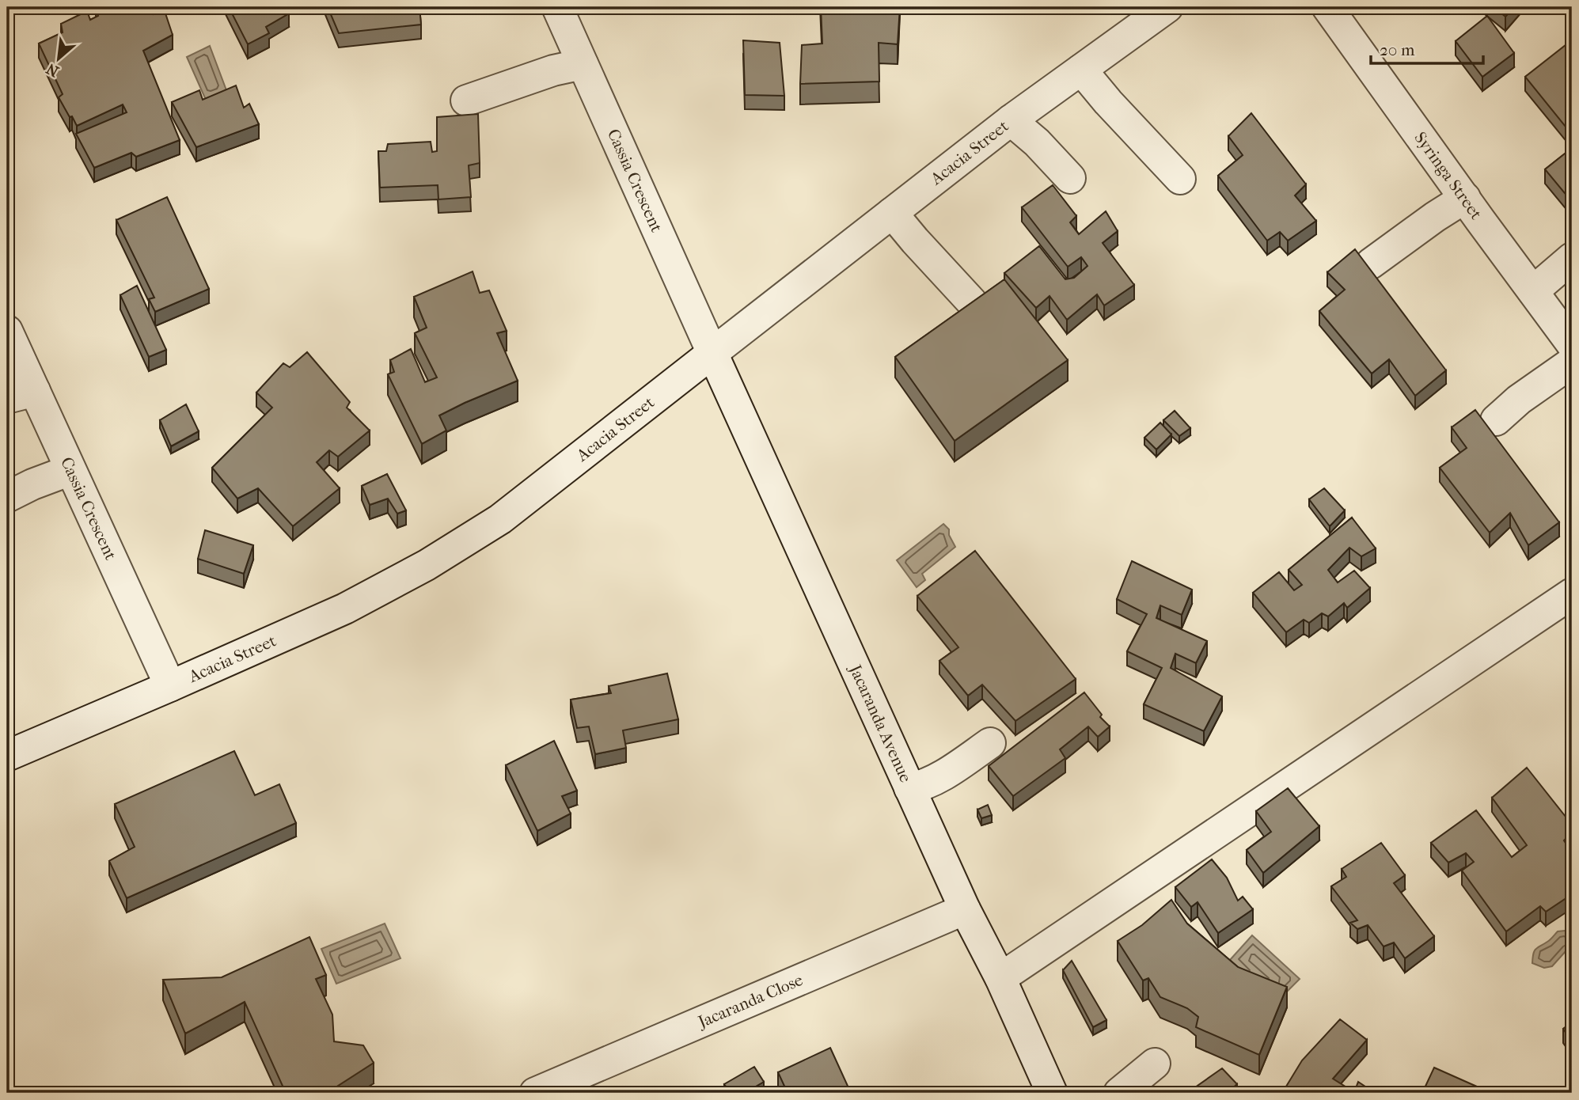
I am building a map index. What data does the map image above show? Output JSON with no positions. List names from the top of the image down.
{
  "streets": {
    "street": [
      "Acacia Street",
      "Syringa Street",
      "Cassia Crescent",
      "Jacaranda Avenue",
      "Jacaranda Close"
    ]
  },
  "crossings": [
    ["Acacia Street", "Cassia Crescent"],
    ["Acacia Street", "Jacaranda Avenue"],
    ["Cassia Crescent", "Jacaranda Avenue"],
    ["Jacaranda Avenue", "Jacaranda Close"]
  ],
  "scale_bar": "20 m",
  "north": "bottom left"
}
